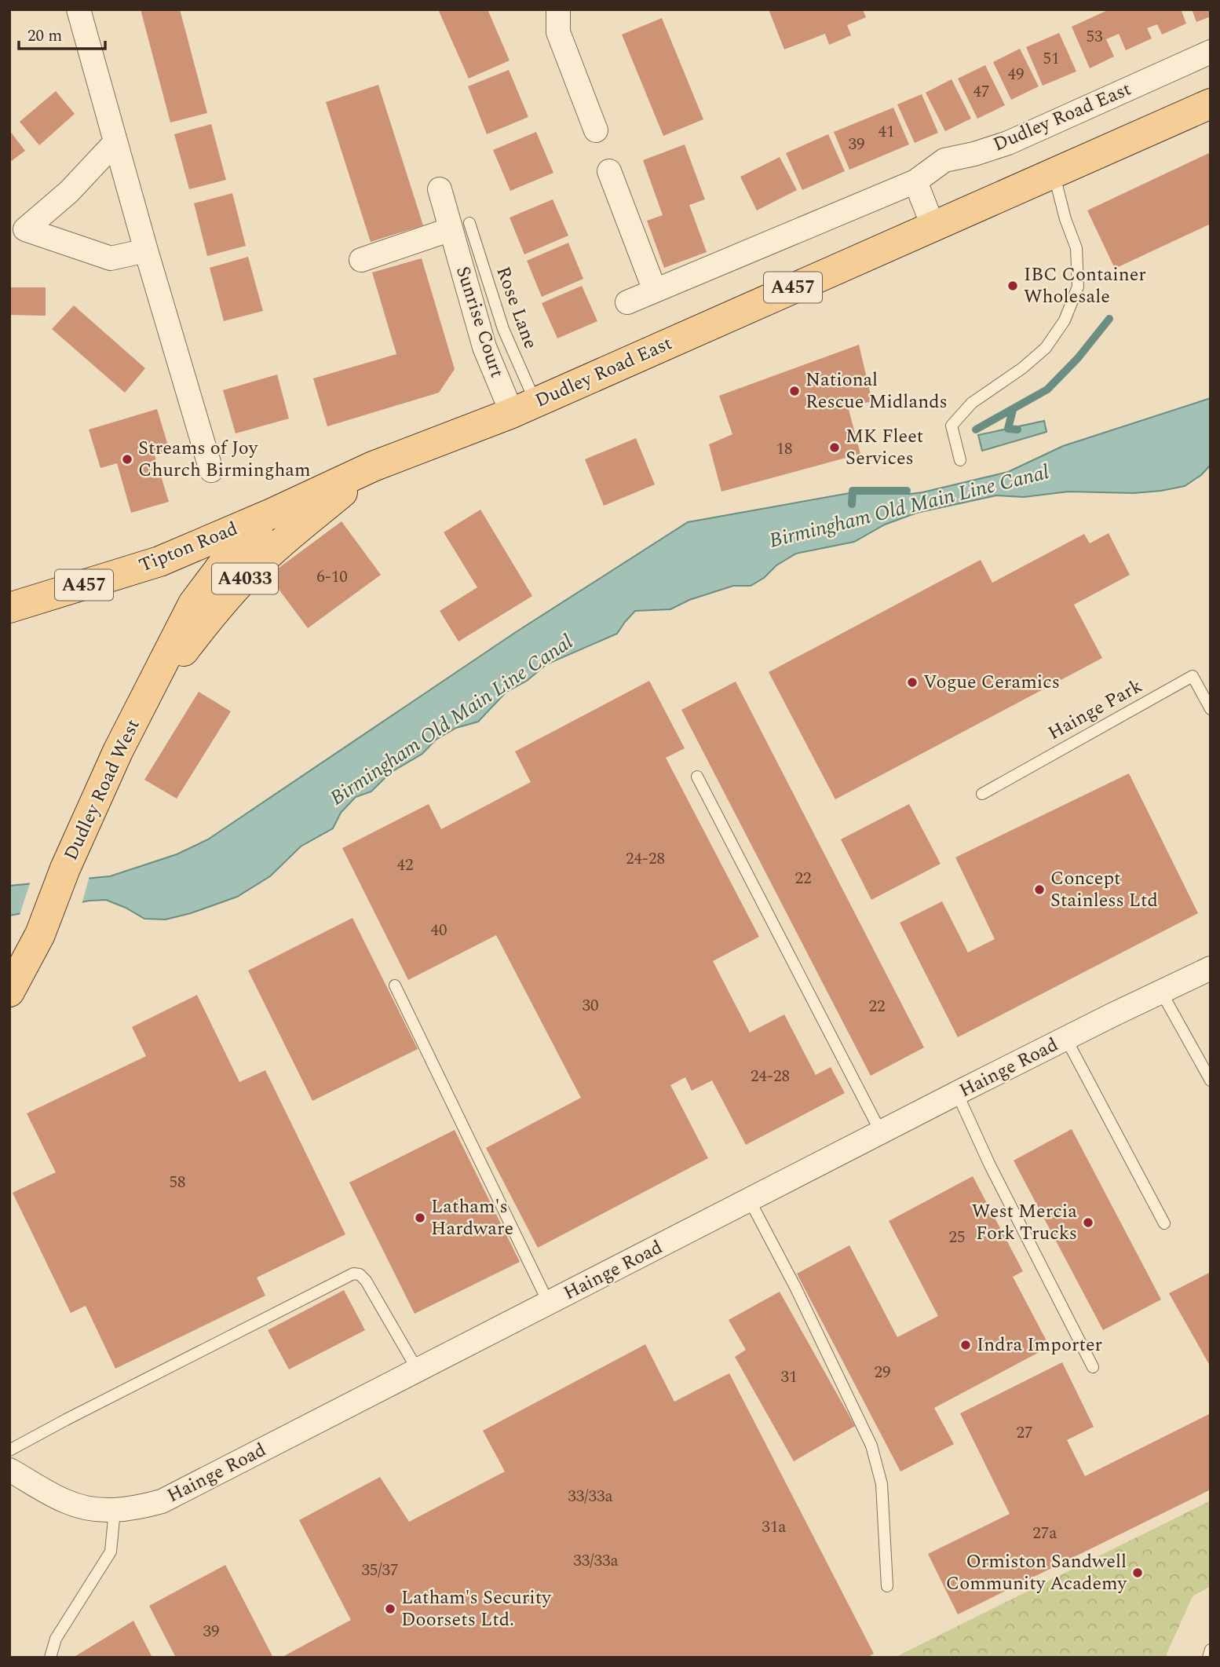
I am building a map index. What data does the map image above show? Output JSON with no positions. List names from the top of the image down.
{
  "streets": {
    "main road": [
      "Dudley Road East",
      "A457",
      "Tipton Road",
      "A4033",
      "Dudley Road West"
    ],
    "street": ["Sunrise Court", "Hainge Road"],
    "lane": ["Hainge Park"]
  },
  "crossings": [
    ["Dudley Road East", "Sunrise Court"],
    ["Dudley Road East", "Tipton Road"],
    ["Dudley Road East", "Dudley Road West"],
    ["Tipton Road", "A4033"],
    ["Tipton Road", "Dudley Road West"],
    ["A4033", "Dudley Road West"]
  ],
  "water": ["Birmingham Old Main Line Canal"],
  "places": [
    "IBC Container Wholesale",
    "National Rescue Midlands",
    "MK Fleet Services",
    "Streams of Joy Church Birmingham",
    "Vogue Ceramics",
    "Concept Stainless Ltd",
    "Latham's Hardware",
    "West Mercia Fork Trucks",
    "Indra Importer",
    "Ormiston Sandwell Community Academy",
    "Latham's Security Doorsets Ltd."
  ],
  "house_numbers": [
    "53",
    "51",
    "49",
    "47",
    "41",
    "39",
    "18",
    "6-10",
    "24-28",
    "42",
    "22",
    "40",
    "30",
    "22",
    "24-28",
    "58",
    "25",
    "29",
    "31",
    "27",
    "33/33a",
    "31a",
    "27a",
    "33/33a",
    "35/37",
    "39"
  ],
  "scale_bar": "20 m"
}
